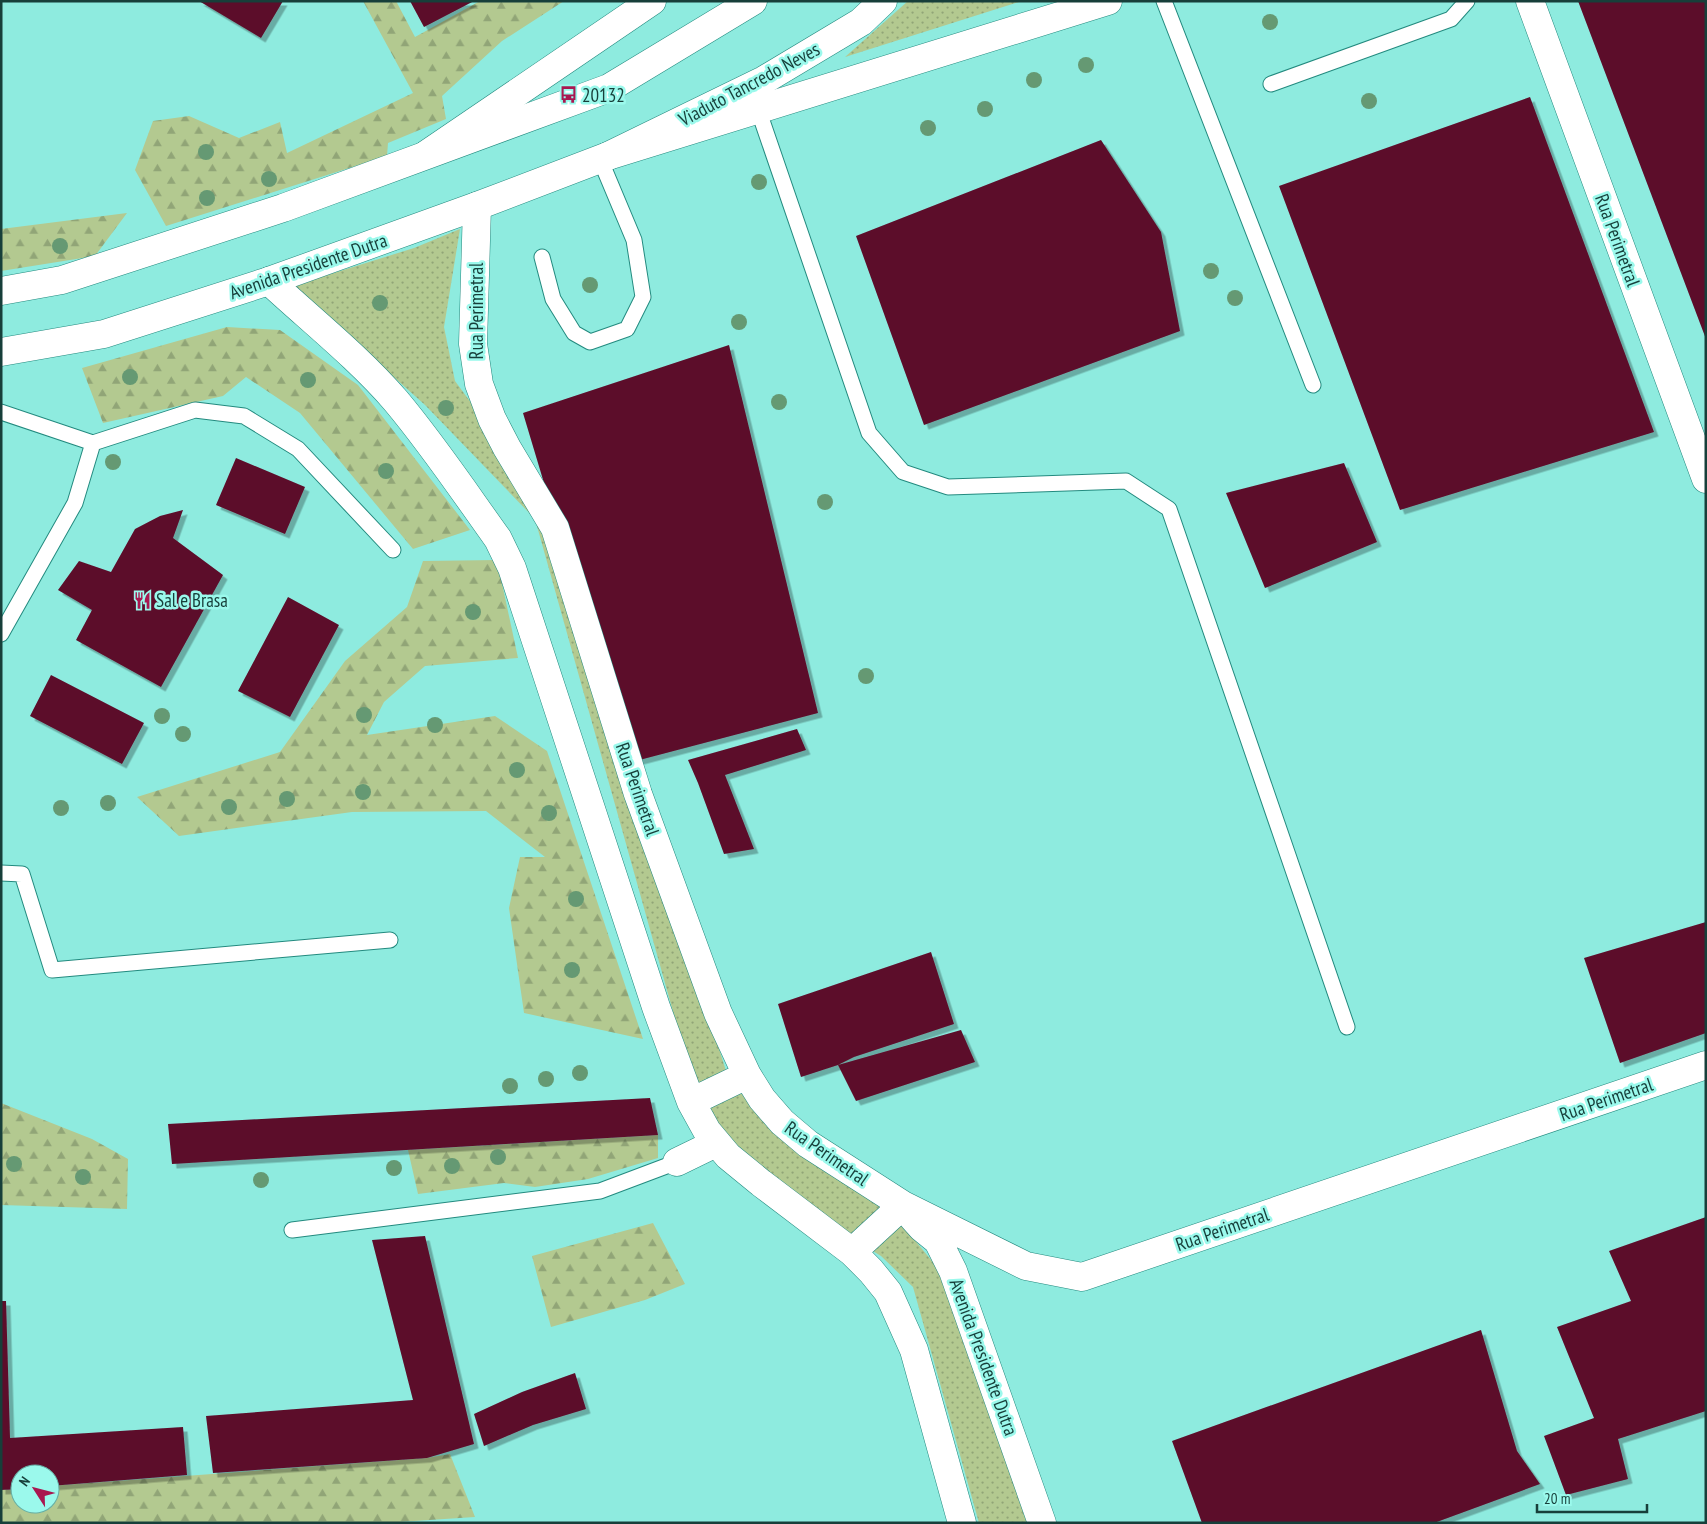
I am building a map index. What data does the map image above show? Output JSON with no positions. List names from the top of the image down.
{
  "streets": {
    "main road": ["Viaduto Tancredo Neves", "Rua Perimetral", "Avenida Presidente Dutra"]
  },
  "crossings": [
    ["Viaduto Tancredo Neves", "Avenida Presidente Dutra"],
    ["Rua Perimetral", "Avenida Presidente Dutra"]
  ],
  "places": {
    "bus stop": ["20132"],
    "restaurant": ["Sal e Brasa"]
  },
  "scale_bar": "20 m",
  "north": "top left"
}
